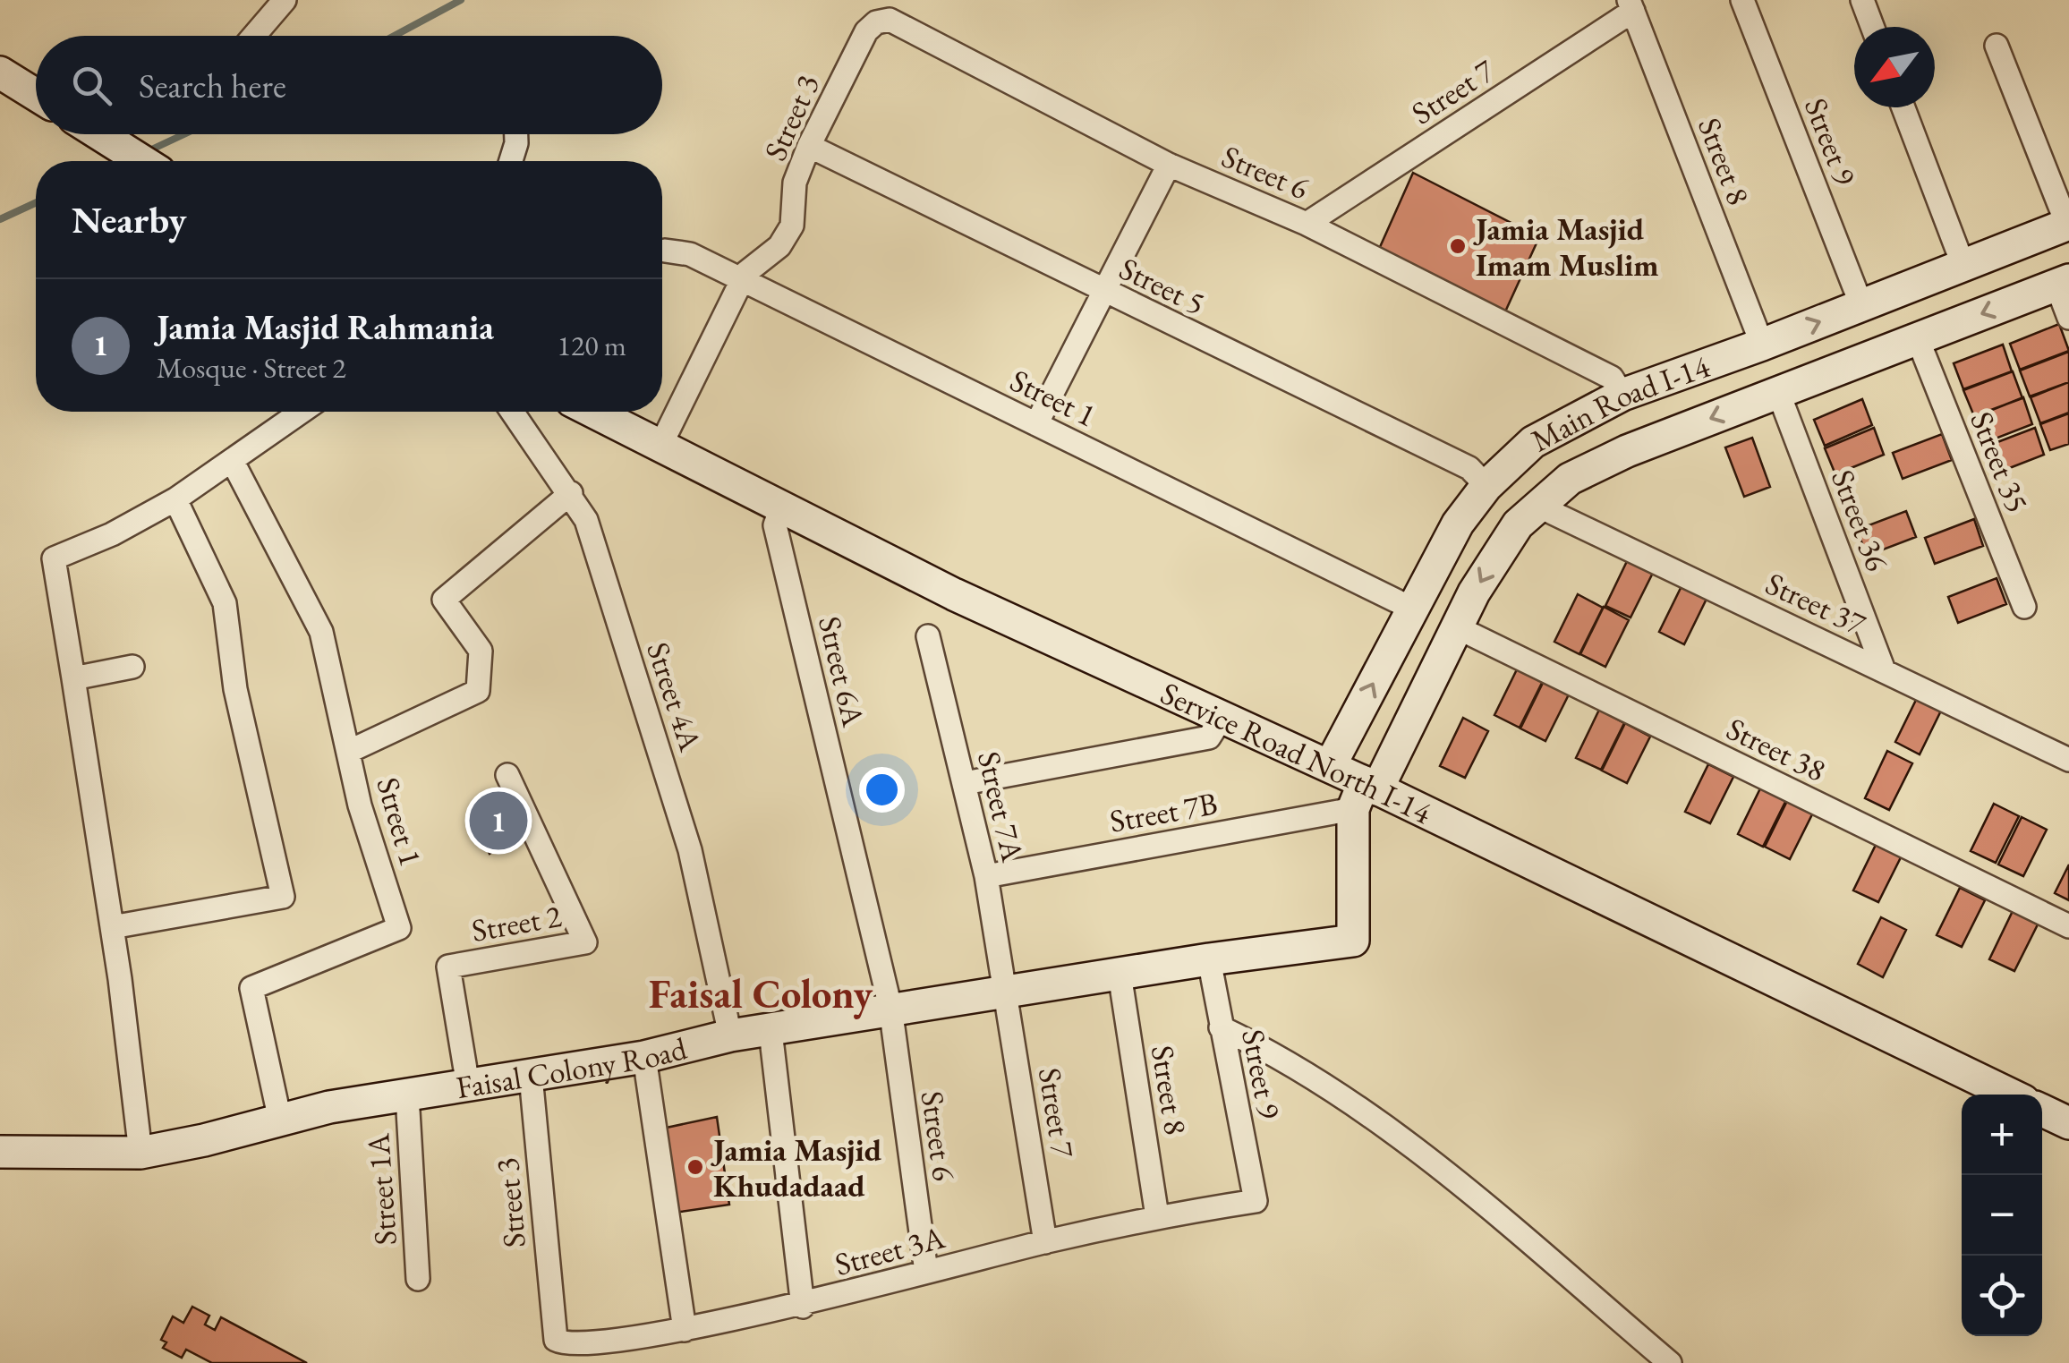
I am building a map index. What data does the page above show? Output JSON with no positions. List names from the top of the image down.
{
  "streets": {
    "main road": ["Main Road I-14", "Service Road North I-14", "Faisal Colony Road"],
    "street": [
      "Street 7",
      "Street 3",
      "Street 9",
      "Street 8",
      "Street 6",
      "Street 5",
      "Street 1",
      "Street 35",
      "Street 36",
      "Street 37",
      "Street 6A",
      "Street 4A",
      "Street 38",
      "Street 7A",
      "Street 7B",
      "Street 2",
      "Street 1A",
      "Street 3A"
    ]
  },
  "crossings": [
    ["Street 7", "Street 8"],
    ["Street 7", "Street 6"],
    ["Street 7", "Street 7A"],
    ["Street 7", "Faisal Colony Road"],
    ["Street 7", "Street 3A"],
    ["Street 3", "Street 6"],
    ["Street 3", "Street 5"],
    ["Street 3", "Street 1"],
    ["Street 3", "Service Road North I-14"],
    ["Street 3", "Faisal Colony Road"],
    ["Street 3", "Street 3A"],
    ["Street 9", "Main Road I-14"],
    ["Street 9", "Faisal Colony Road"],
    ["Street 9", "Street 3A"],
    ["Street 8", "Main Road I-14"],
    ["Street 8", "Faisal Colony Road"],
    ["Street 8", "Street 3A"],
    ["Street 6", "Main Road I-14"],
    ["Street 6", "Street 6A"],
    ["Street 6", "Faisal Colony Road"],
    ["Street 6", "Street 3A"],
    ["Street 5", "Main Road I-14"],
    ["Street 1", "Main Road I-14"],
    ["Street 1", "Faisal Colony Road"],
    ["Main Road I-14", "Street 35"],
    ["Main Road I-14", "Street 36"],
    ["Main Road I-14", "Street 37"],
    ["Main Road I-14", "Street 38"],
    ["Main Road I-14", "Service Road North I-14"],
    ["Main Road I-14", "Street 7B"],
    ["Main Road I-14", "Faisal Colony Road"],
    ["Street 36", "Street 37"],
    ["Street 6A", "Service Road North I-14"],
    ["Street 6A", "Faisal Colony Road"],
    ["Street 4A", "Faisal Colony Road"],
    ["Service Road North I-14", "Street 7B"],
    ["Service Road North I-14", "Faisal Colony Road"],
    ["Street 7A", "Street 7B"],
    ["Street 7A", "Faisal Colony Road"],
    ["Street 7B", "Faisal Colony Road"],
    ["Street 2", "Faisal Colony Road"],
    ["Faisal Colony Road", "Street 1A"]
  ],
  "districts": ["Faisal Colony"],
  "places": ["Jamia Masjid Imam Muslim", "Jamia Masjid Khudadaad"],
  "north": "bottom left",
  "page": {
    "search": "Search here",
    "heading": "Nearby",
    "list": [
      {
        "mark": "1",
        "name": "Jamia Masjid Rahmania",
        "note": "Mosque · Street 2",
        "value": "120 m"
      }
    ],
    "pins": "1",
    "map_buttons": ["+", "−"]
  }
}
